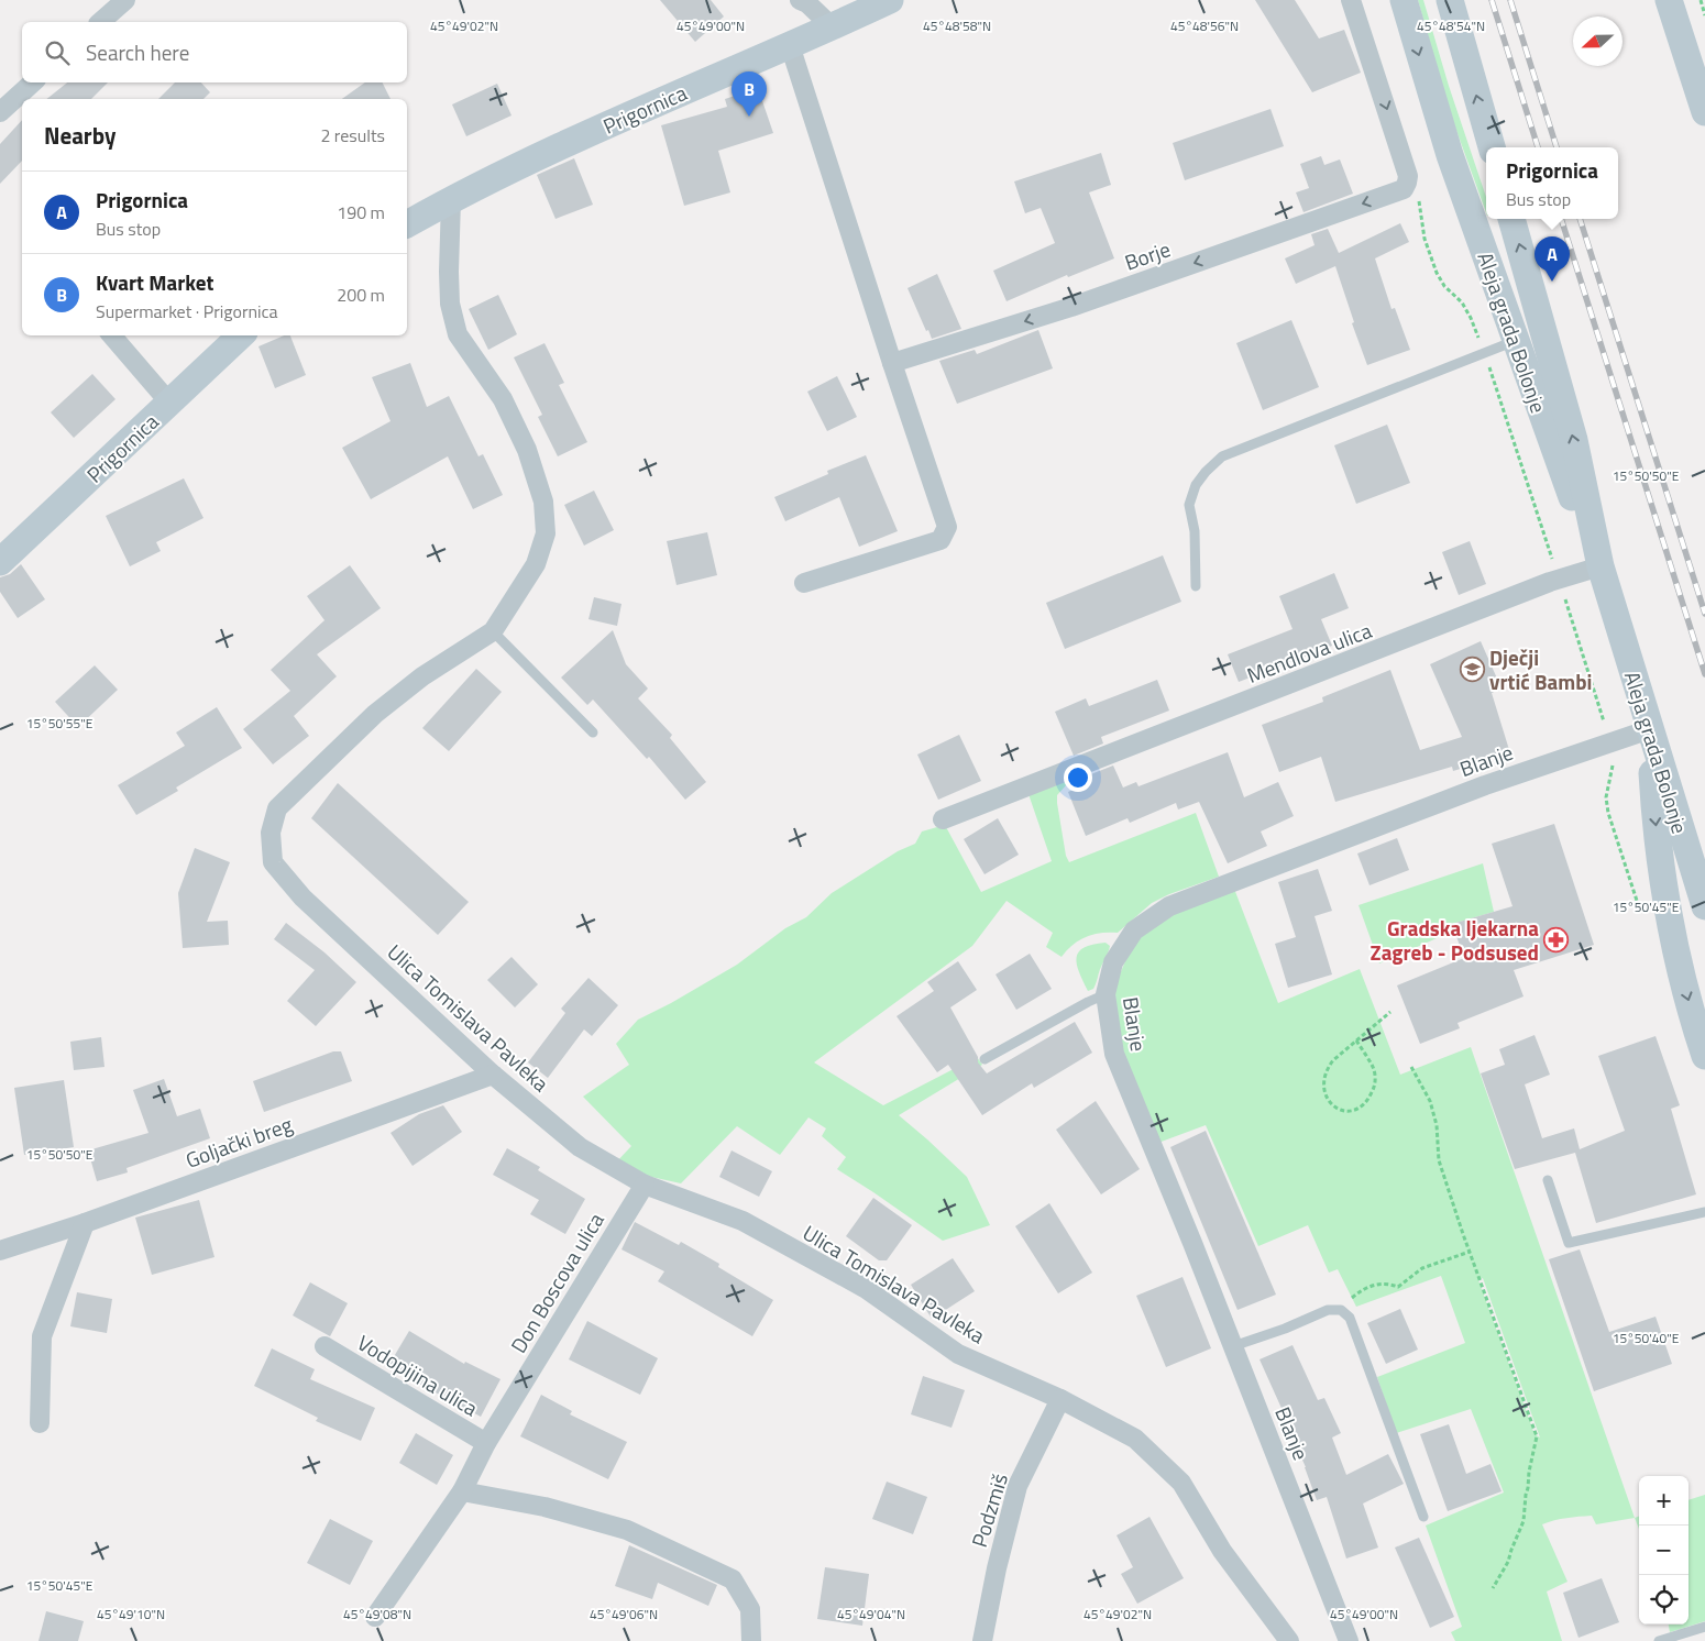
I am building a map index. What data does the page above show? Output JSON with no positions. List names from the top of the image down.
{
  "streets": {
    "main road": ["Prigornica", "Aleja grada Bolonje"],
    "street": [
      "Borje",
      "Mendlova ulica",
      "Blanje",
      "Ulica Tomislava Pavleka",
      "Goljački breg",
      "Don Boscova ulica",
      "Vodopijina ulica",
      "Podzmiš"
    ]
  },
  "crossings": [
    ["Prigornica", "Ulica Tomislava Pavleka"],
    ["Aleja grada Bolonje", "Mendlova ulica"],
    ["Aleja grada Bolonje", "Blanje"],
    ["Ulica Tomislava Pavleka", "Goljački breg"],
    ["Ulica Tomislava Pavleka", "Don Boscova ulica"],
    ["Ulica Tomislava Pavleka", "Podzmiš"],
    ["Don Boscova ulica", "Vodopijina ulica"]
  ],
  "one_way": ["Borje"],
  "places": {
    "school or university": ["Dječji vrtić Bambi"],
    "pharmacy": ["Gradska ljekarna Zagreb - Podsused"]
  },
  "north": "left",
  "page": {
    "search": "Search here",
    "pins": ["B", "A"],
    "heading": ["Nearby", "2 results"],
    "popup": ["Prigornica", "Bus stop"],
    "list": [
      {
        "mark": "A",
        "name": "Prigornica",
        "note": "Bus stop",
        "value": "190 m"
      },
      {
        "mark": "B",
        "name": "Kvart Market",
        "note": "Supermarket · Prigornica",
        "value": "200 m"
      }
    ],
    "map_buttons": ["+", "−"]
  },
  "coordinates": [
    "45°49'02\"N",
    "45°49'00\"N",
    "45°48'58\"N",
    "45°48'56\"N",
    "45°48'54\"N",
    "15°50'50\"E",
    "15°50'55\"E",
    "15°50'45\"E",
    "15°50'40\"E",
    "45°49'10\"N",
    "45°49'08\"N",
    "45°49'06\"N",
    "45°49'04\"N"
  ]
}
